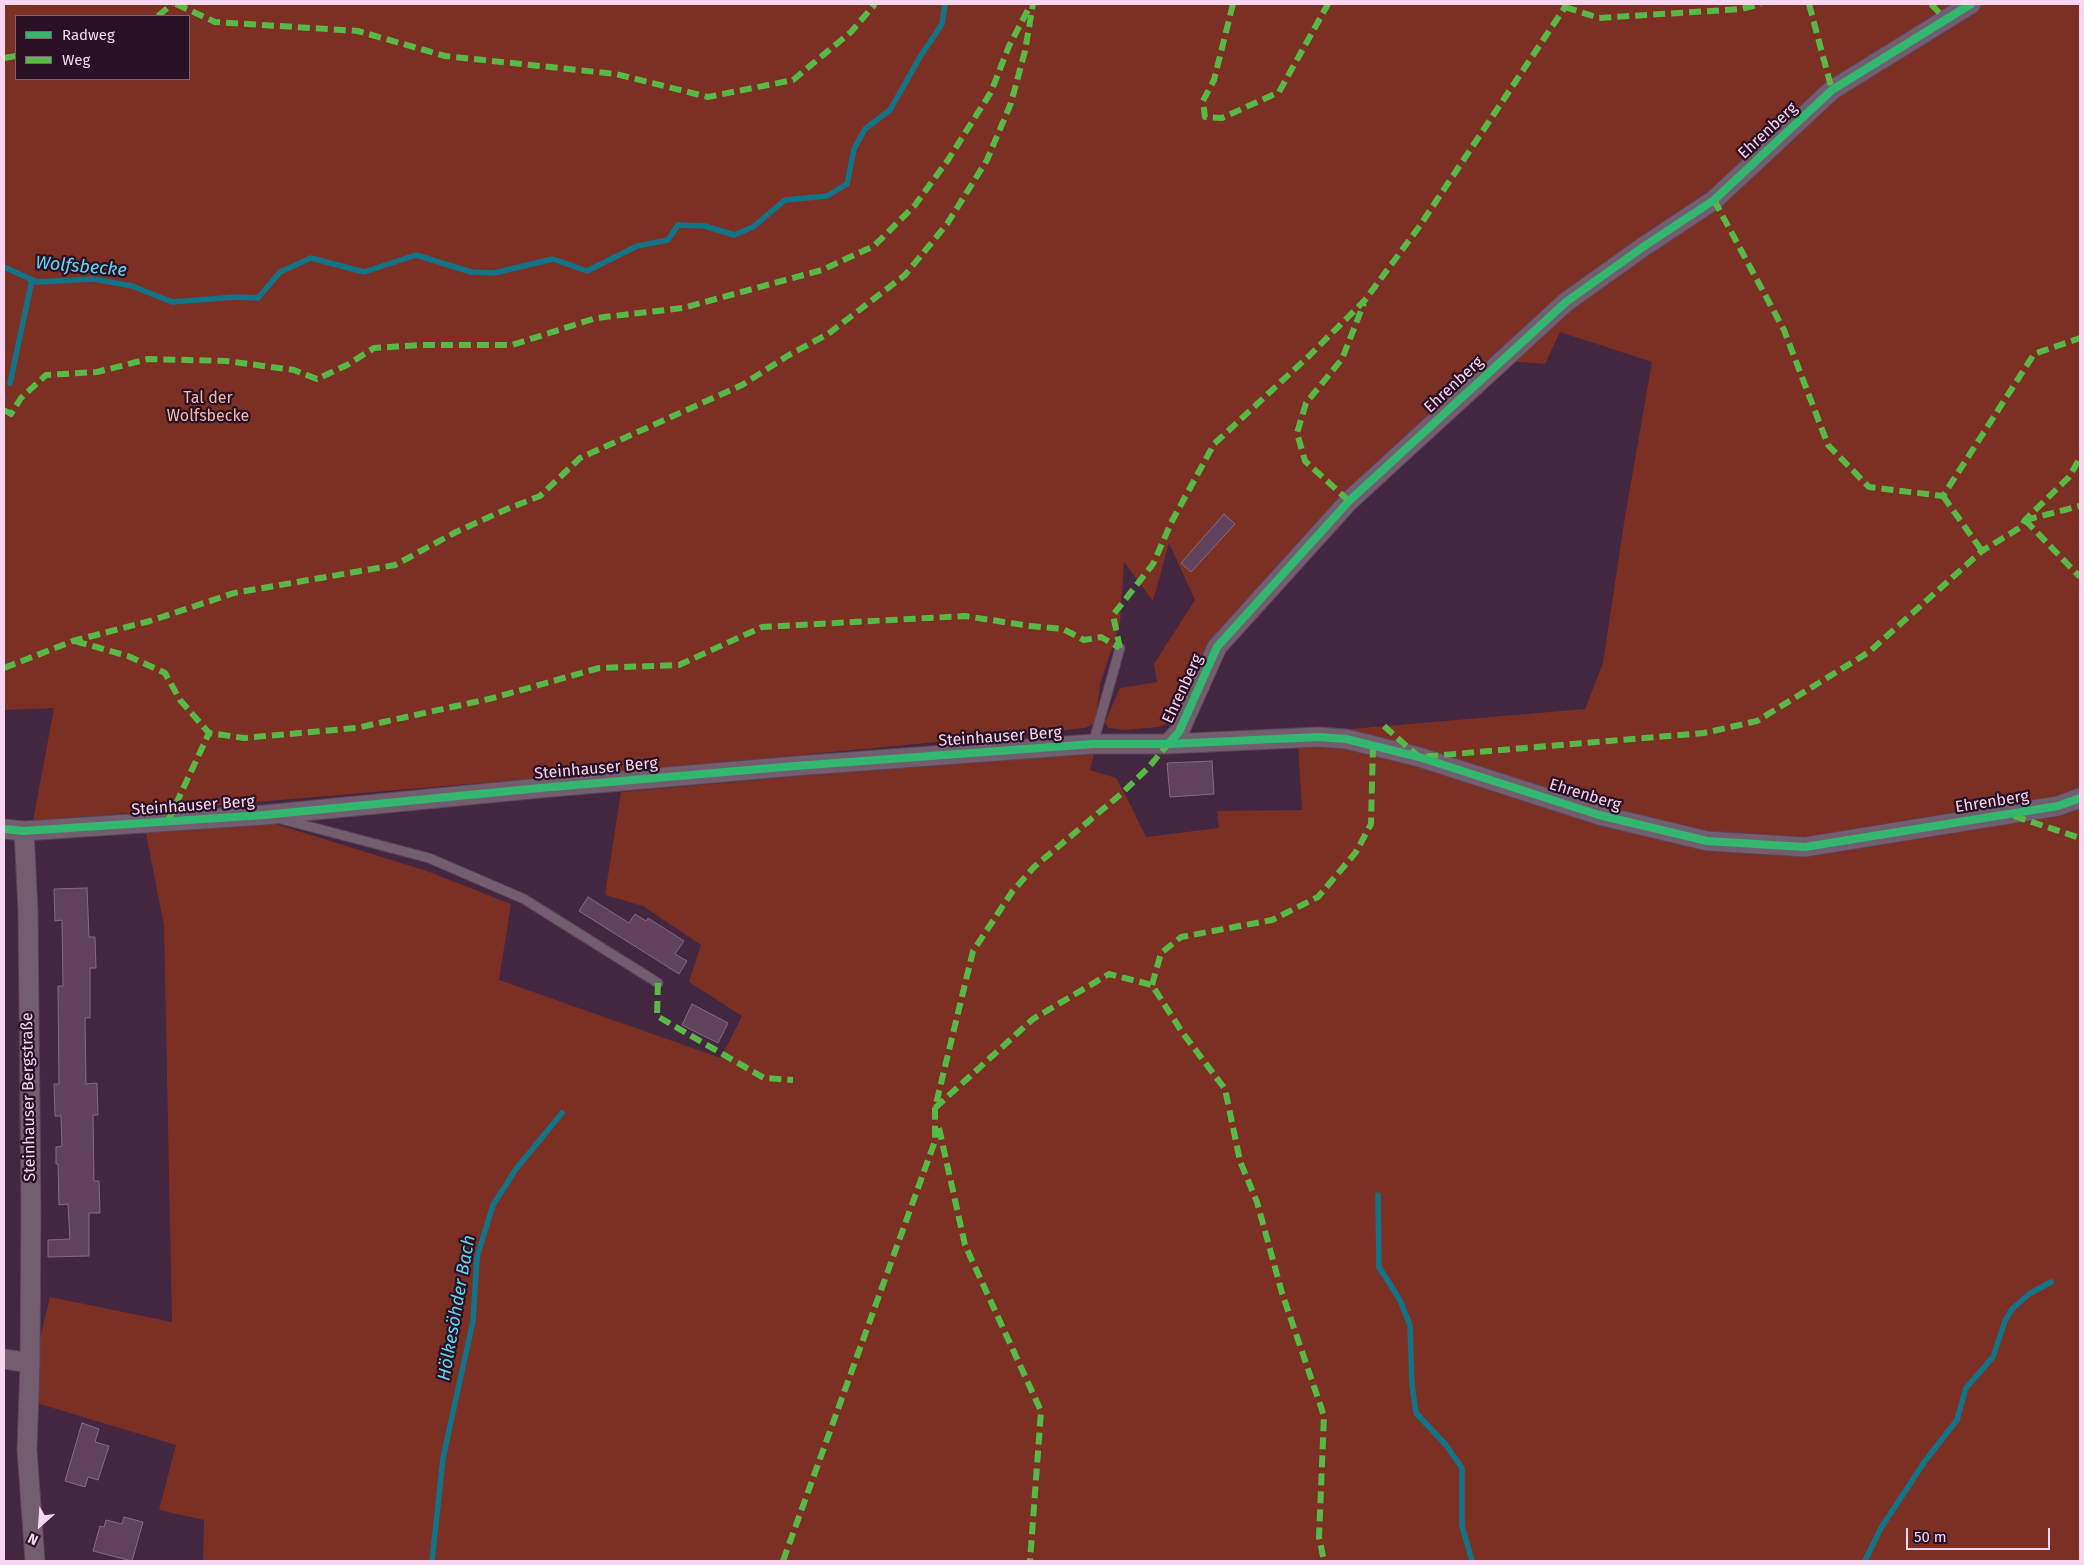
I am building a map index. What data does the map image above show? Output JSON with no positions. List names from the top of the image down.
{
  "streets": {
    "street": ["Ehrenberg", "Steinhauser Berg", "Steinhauser Bergstraße"]
  },
  "crossings": [
    ["Ehrenberg", "Steinhauser Berg"],
    ["Steinhauser Berg", "Steinhauser Bergstraße"]
  ],
  "water": ["Wolfsbecke", "Hölkesöhder Bach"],
  "parks": ["Tal der Wolfsbecke"],
  "legend": ["Radweg", "Weg"],
  "scale_bar": "50 m",
  "north": "bottom left"
}
